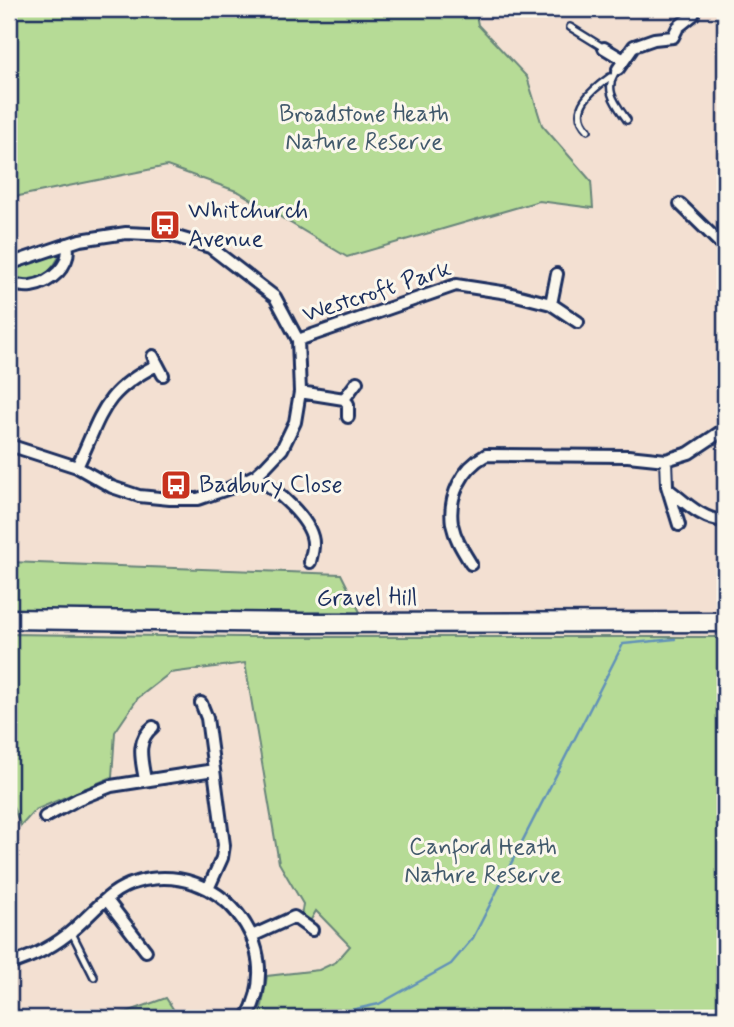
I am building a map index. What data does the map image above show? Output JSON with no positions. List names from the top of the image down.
{
  "streets": {
    "main road": ["Gravel Hill"],
    "street": ["Westcroft Park"]
  },
  "parks": ["Broadstone Heath Nature Reserve", "Canford Heath Nature Reserve"],
  "places": {
    "bus stop": ["Whitchurch Avenue", "Badbury Close"]
  }
}
